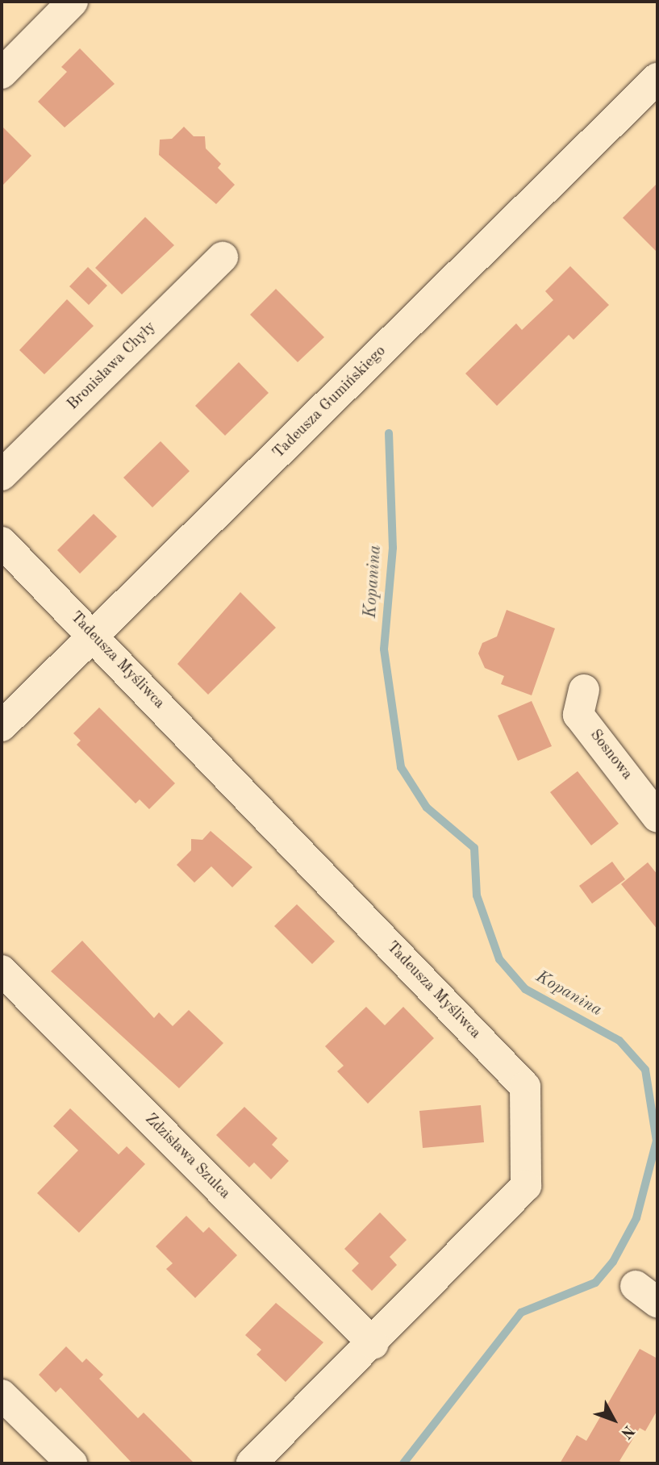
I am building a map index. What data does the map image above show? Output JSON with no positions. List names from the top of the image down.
{
  "streets": {
    "street": [
      "Bronisława Chyły",
      "Tadeusza Gumińskiego",
      "Tadeusza Myśliwca",
      "Sosnowa",
      "Zdzisława Szulca"
    ]
  },
  "crossings": [
    ["Tadeusza Gumińskiego", "Tadeusza Myśliwca"],
    ["Tadeusza Myśliwca", "Zdzisława Szulca"]
  ],
  "water": ["Kopanina"],
  "north": "bottom right"
}
